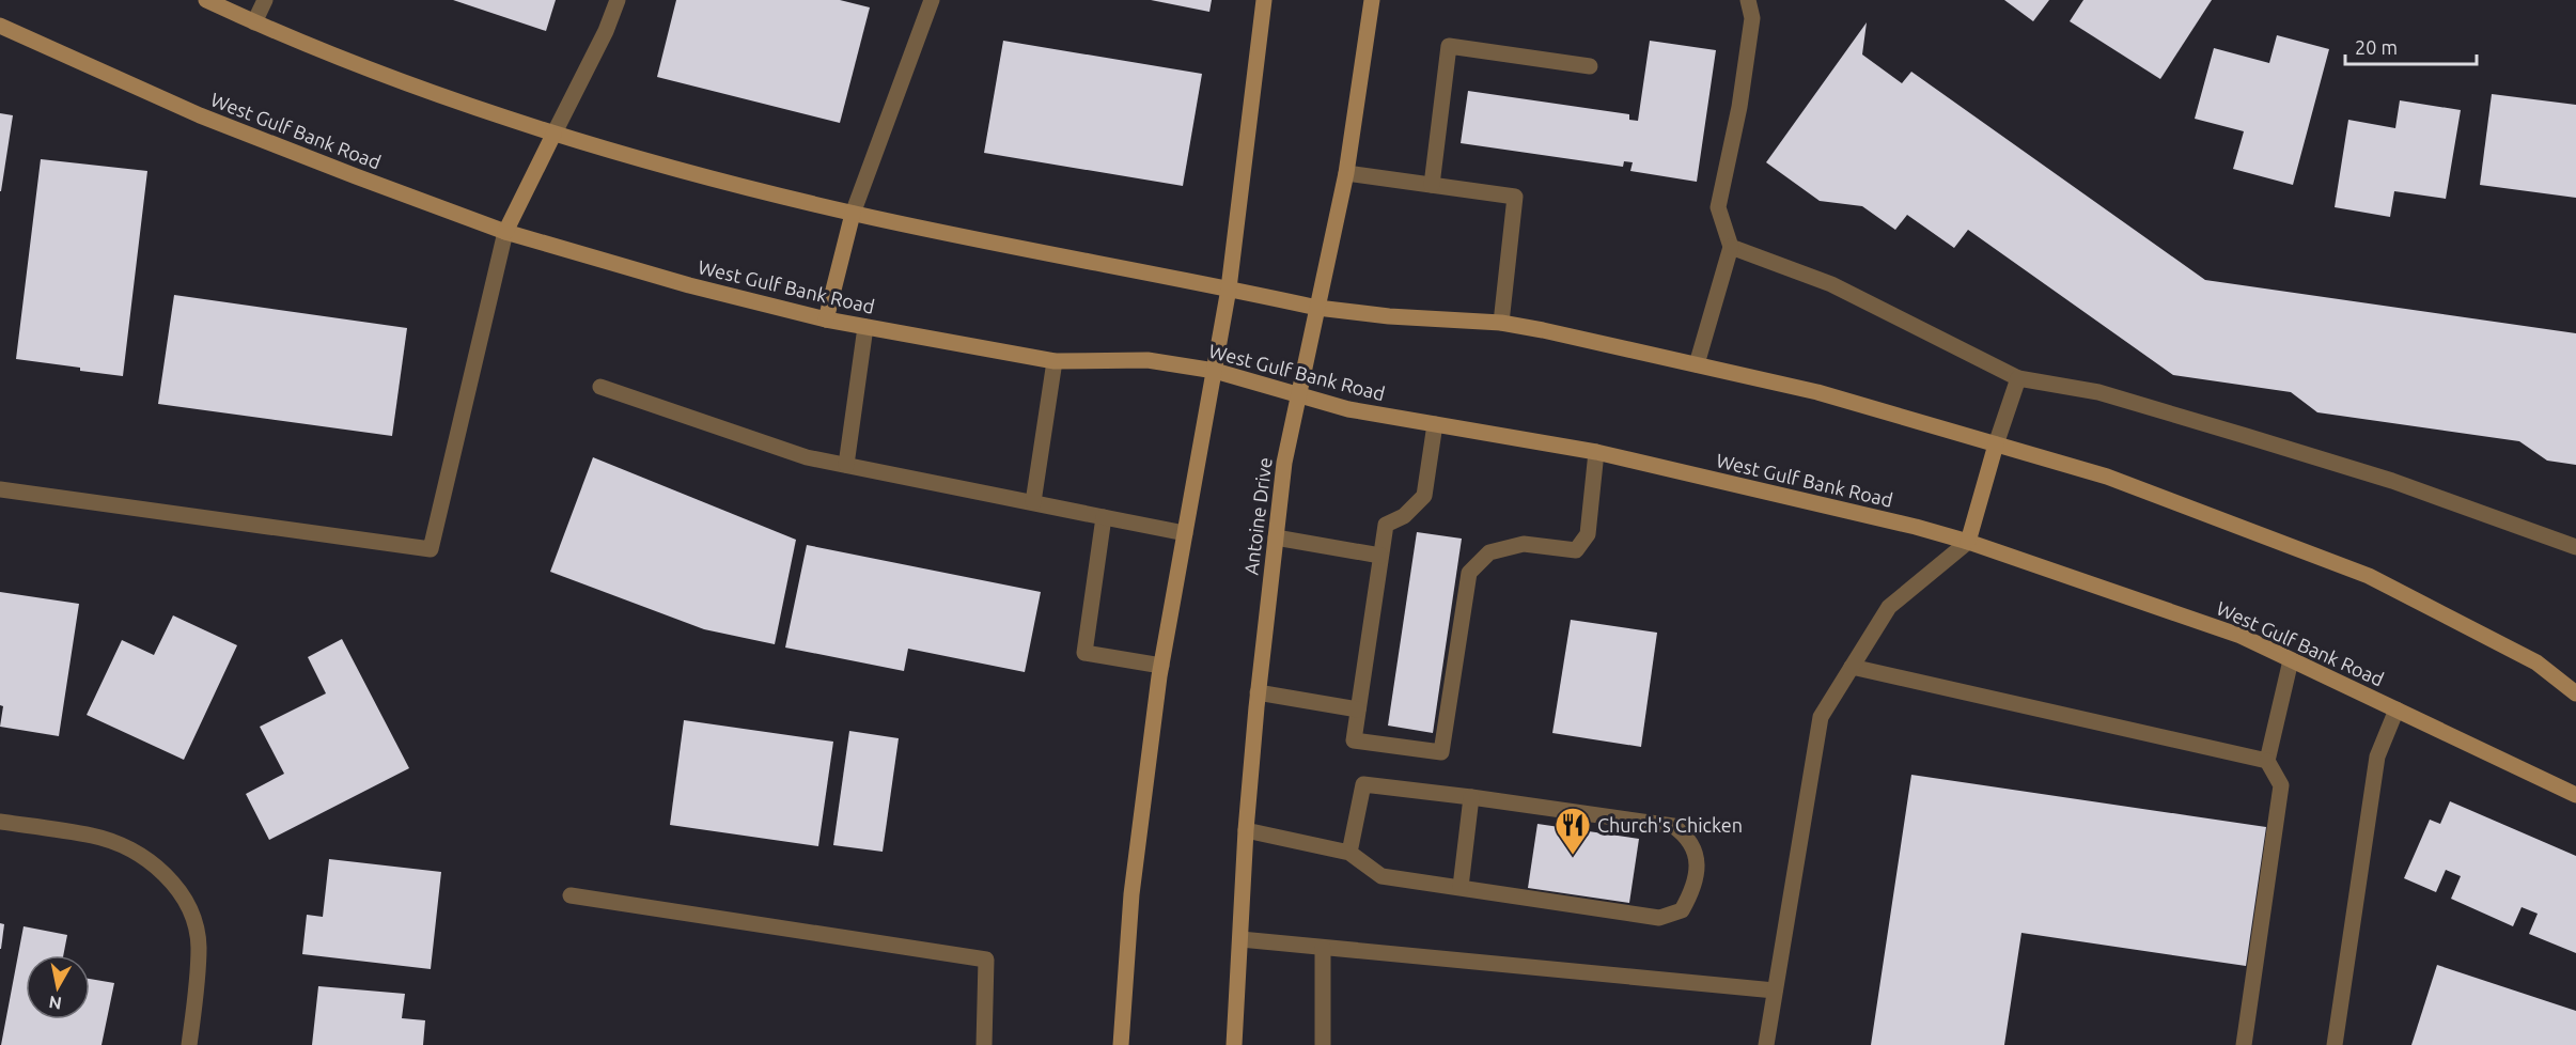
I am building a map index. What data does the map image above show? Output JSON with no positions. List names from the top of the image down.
{
  "streets": {
    "main road": ["West Gulf Bank Road", "Antoine Drive"]
  },
  "crossings": [
    ["West Gulf Bank Road", "Antoine Drive"]
  ],
  "places": {
    "restaurant": ["Church's Chicken"]
  },
  "scale_bar": "20 m",
  "north": "bottom"
}
